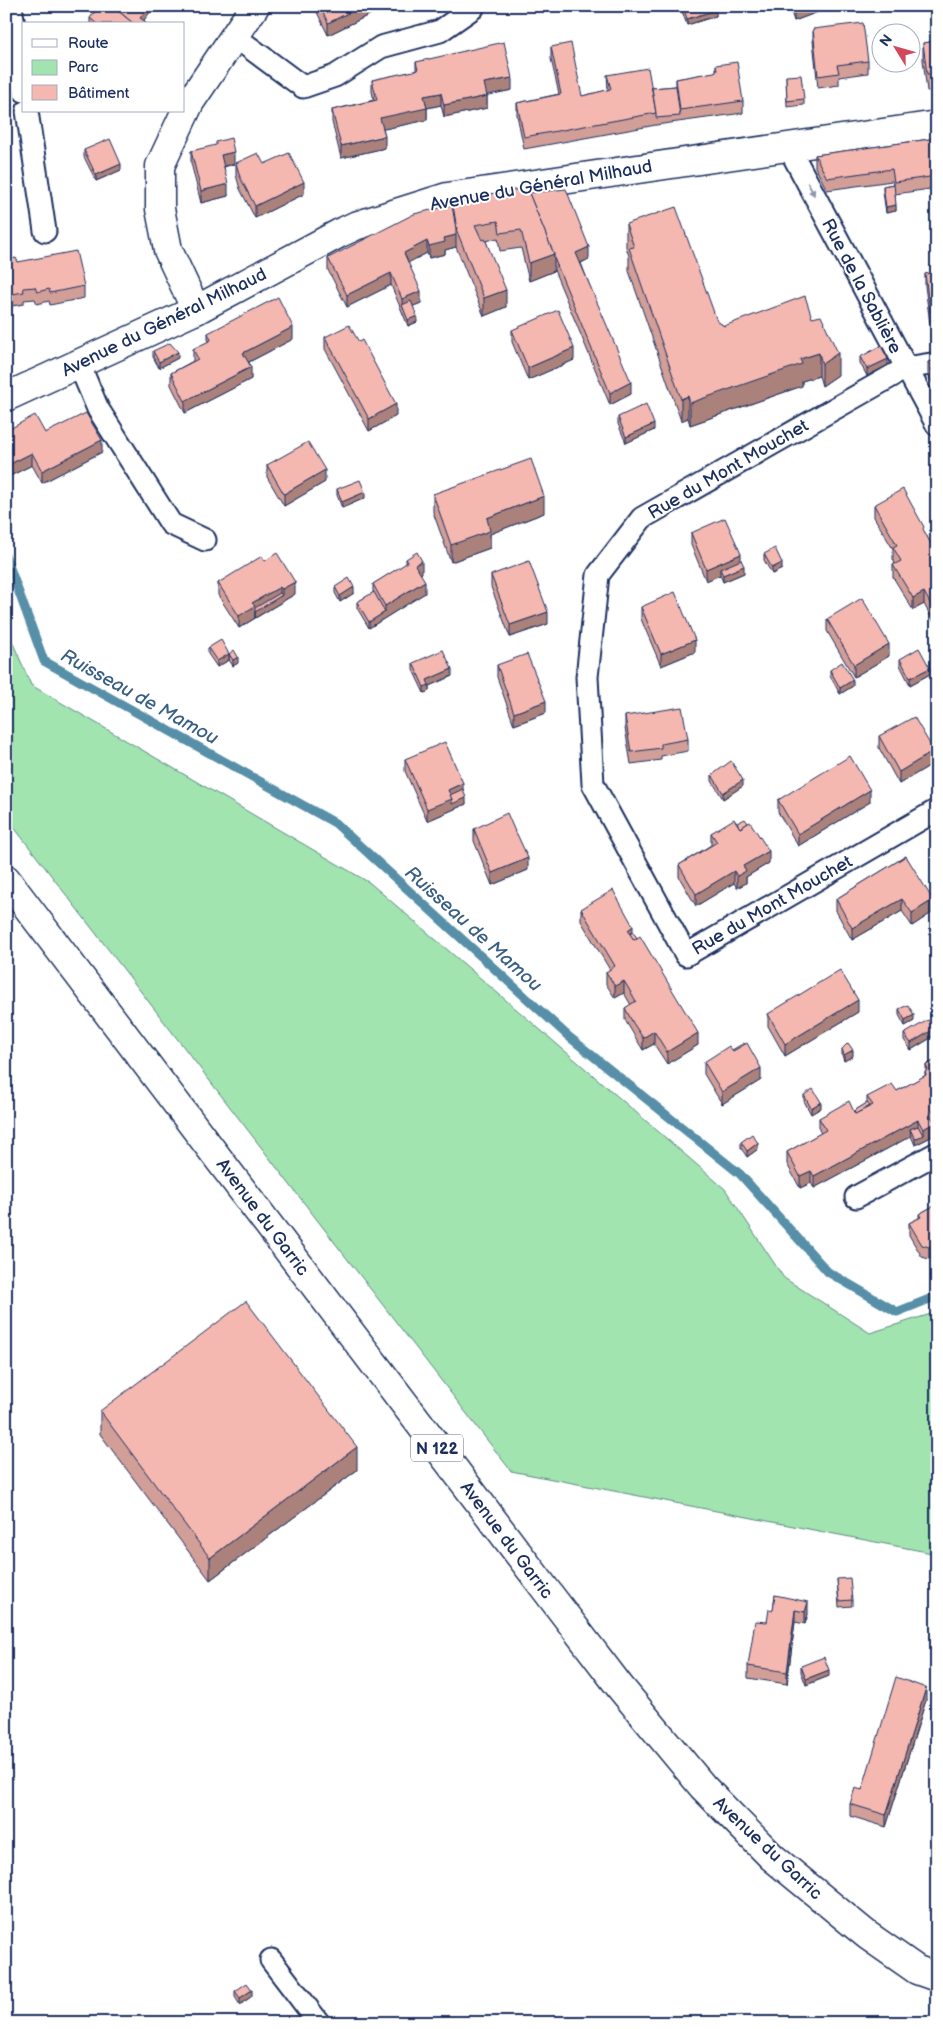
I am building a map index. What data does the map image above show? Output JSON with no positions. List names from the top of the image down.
{
  "streets": {
    "main road": ["Avenue du Général Milhaud", "Avenue du Garric", "N 122"],
    "street": ["Rue de la Sablière", "Rue du Mont Mouchet"]
  },
  "crossings": [
    ["Avenue du Général Milhaud", "Rue de la Sablière"],
    ["Rue de la Sablière", "Rue du Mont Mouchet"]
  ],
  "one_way": ["Rue de la Sablière"],
  "water": ["Ruisseau de Mamou"],
  "legend": ["Route", "Parc", "Bâtiment"],
  "north": "top left"
}
